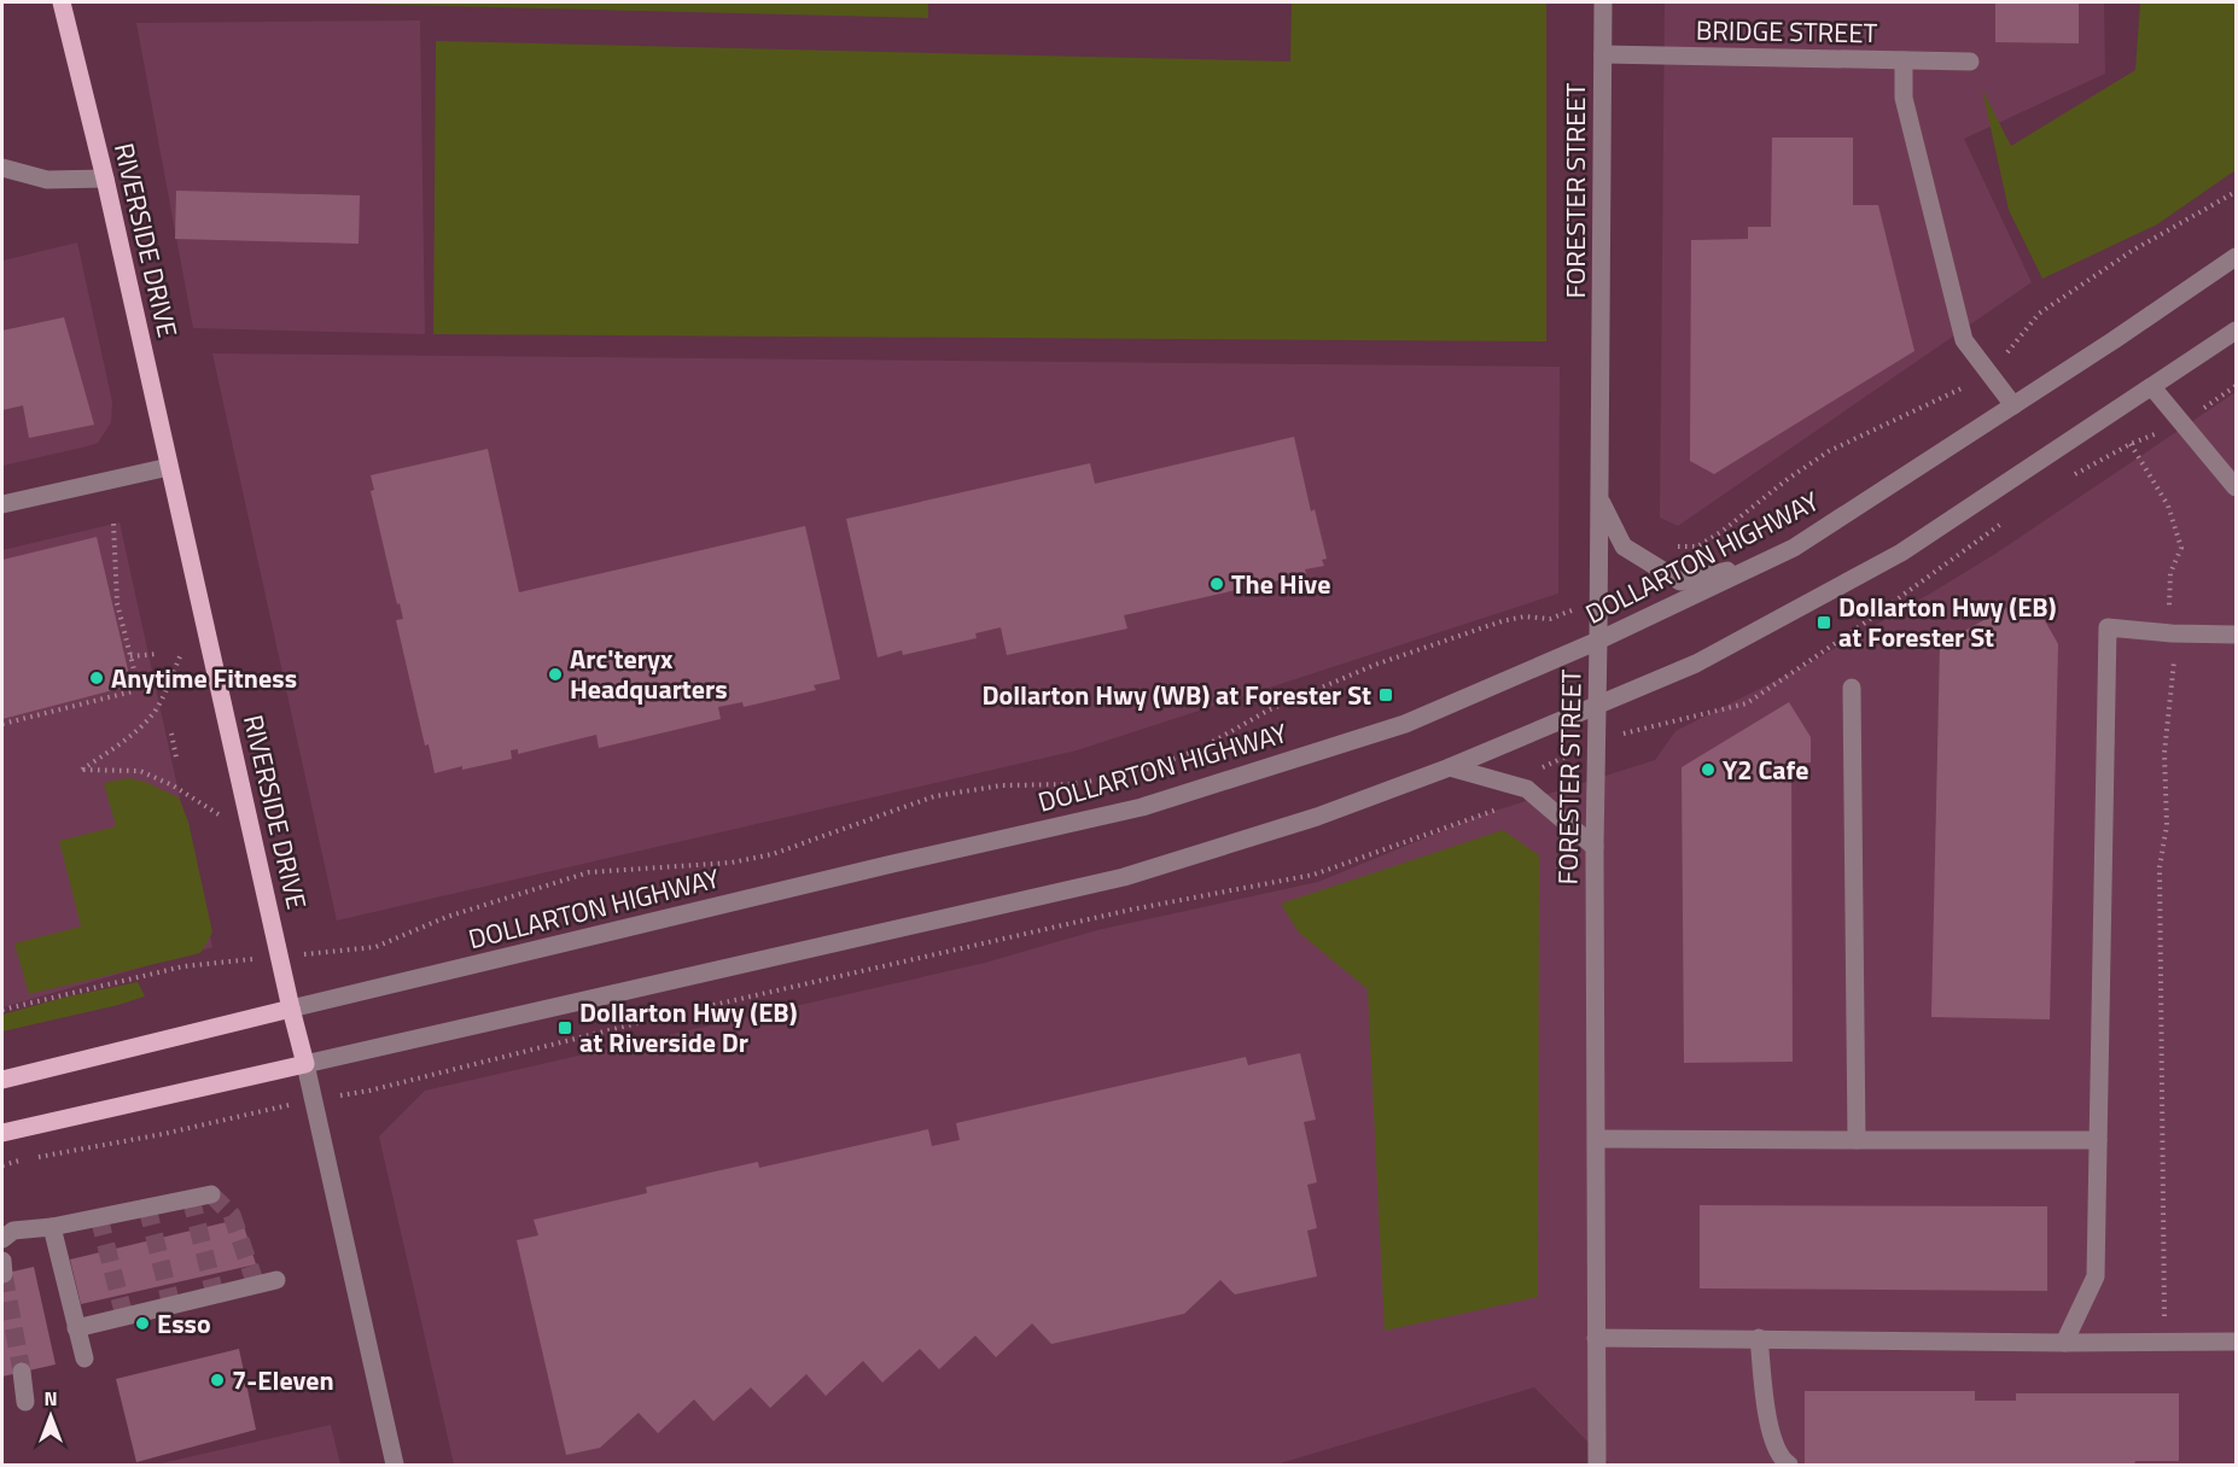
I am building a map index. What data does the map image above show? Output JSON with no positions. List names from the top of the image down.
{
  "streets": {
    "main road": ["RIVERSIDE DRIVE", "DOLLARTON HIGHWAY"],
    "street": ["BRIDGE STREET", "FORESTER STREET"]
  },
  "crossings": [
    ["BRIDGE STREET", "FORESTER STREET"],
    ["FORESTER STREET", "DOLLARTON HIGHWAY"],
    ["RIVERSIDE DRIVE", "DOLLARTON HIGHWAY"]
  ],
  "places": {
    "other": [
      "The Hive",
      "Arc'teryx Headquarters",
      "Anytime Fitness",
      "Y2 Cafe",
      "Esso",
      "7-Eleven"
    ],
    "transit": ["Dollarton Hwy (EB) at Forester St", "Dollarton Hwy (WB) at Forester St", "Dollarton Hwy (EB) at Riverside Dr"]
  },
  "north": "top"
}
